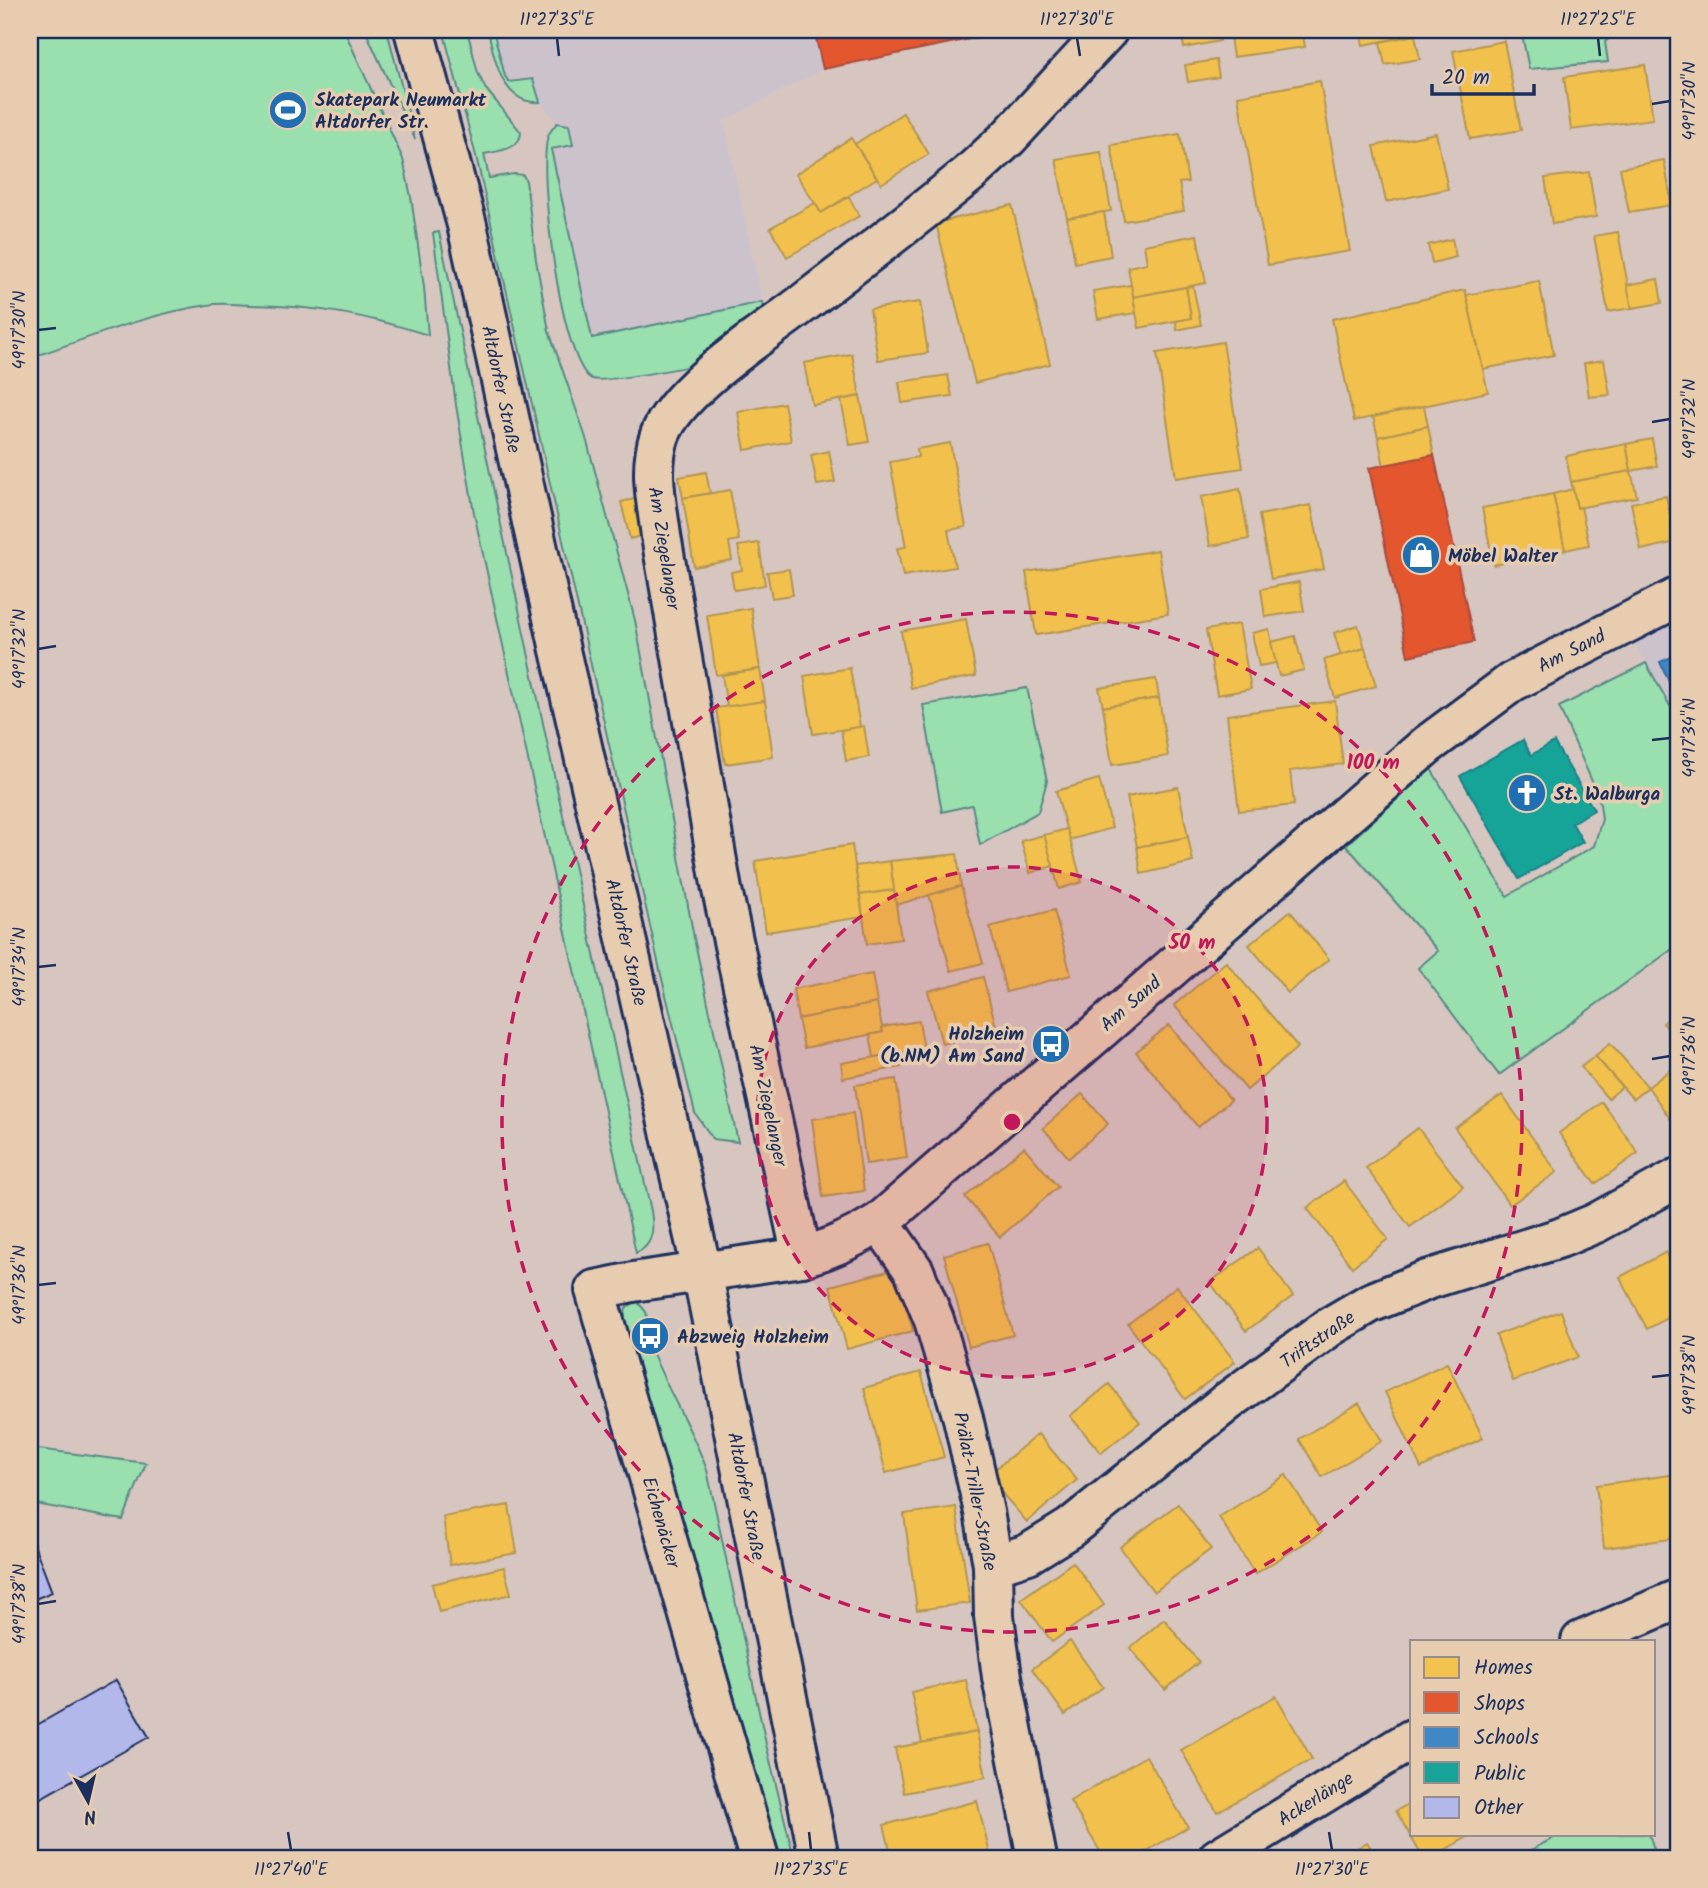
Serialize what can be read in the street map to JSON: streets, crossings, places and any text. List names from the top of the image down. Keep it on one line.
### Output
{"streets":{"street":["Altdorfer Straße","Am Ziegelanger","Am Sand","Triftstraße","Prälat-Triller-Straße","Eichenäcker","Ackerlänge"]},"crossings":[["Altdorfer Straße","Am Sand"],["Altdorfer Straße","Eichenäcker"],["Am Ziegelanger","Am Sand"],["Am Sand","Prälat-Triller-Straße"],["Am Sand","Eichenäcker"],["Triftstraße","Prälat-Triller-Straße"]],"places":{"sports":["Skatepark Neumarkt Altdorfer Str."],"shop":["Möbel Walter"],"church":["St. Walburga"],"bus stop":["Holzheim (b.NM) Am Sand","Abzweig Holzheim"]},"legend":["Homes","Shops","Schools","Public","Other"],"scale_bar":"20 m","north":"bottom","coordinates":["11°27'35\"E","11°27'30\"E","11°27'25\"E","49°17'30\"N","49°17'32\"N","49°17'34\"N","49°17'36\"N","49°17'38\"N","11°27'40\"E"],"rings":["100 m","50 m"]}
